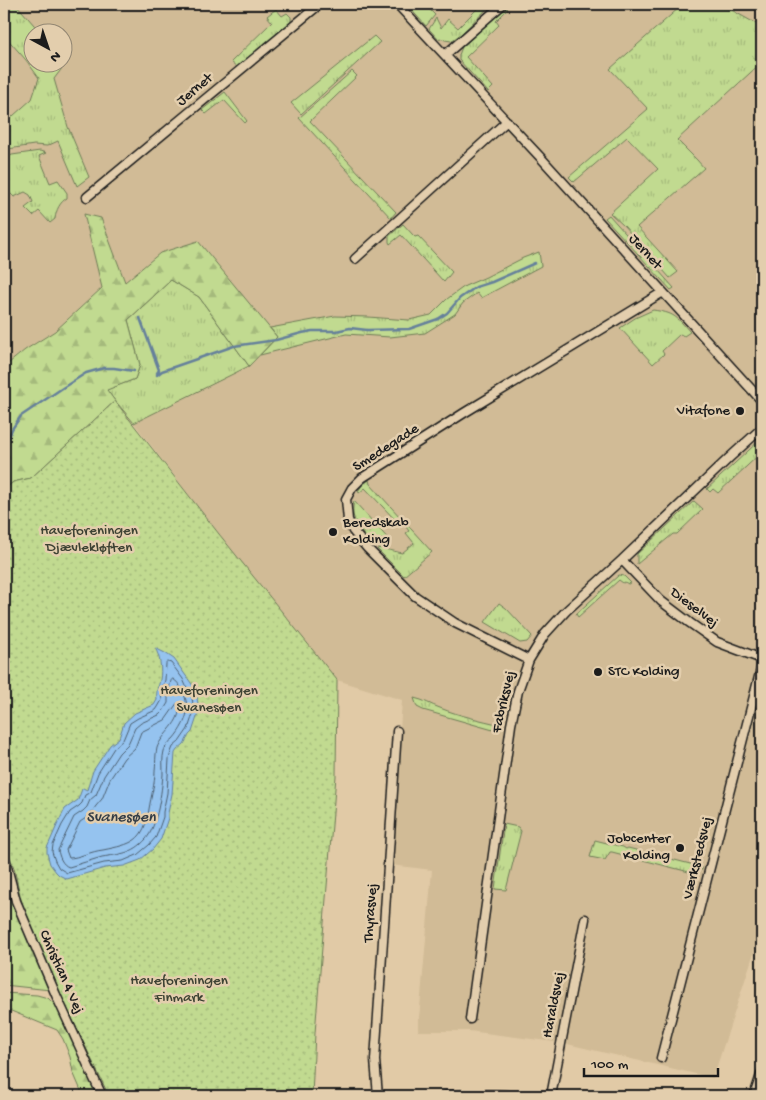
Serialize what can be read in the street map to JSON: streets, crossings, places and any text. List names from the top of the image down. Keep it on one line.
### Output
{"streets":{"street":["Jernet","Smedegade","Dieselvej","Fabriksvej","Værkstedsvej","Thyrasvej","Christian 4 Vej","Haraldsvej"]},"crossings":[["Jernet","Smedegade"],["Smedegade","Fabriksvej"],["Dieselvej","Fabriksvej"]],"water":["Svanesøen"],"parks":["Haveforeningen Djævlekløften","Haveforeningen Svanesøen","Haveforeningen Finmark"],"places":["Vitafone","Beredskab Kolding","STC Kolding","Jobcenter Kolding"],"scale_bar":"100 m","north":"bottom right"}
